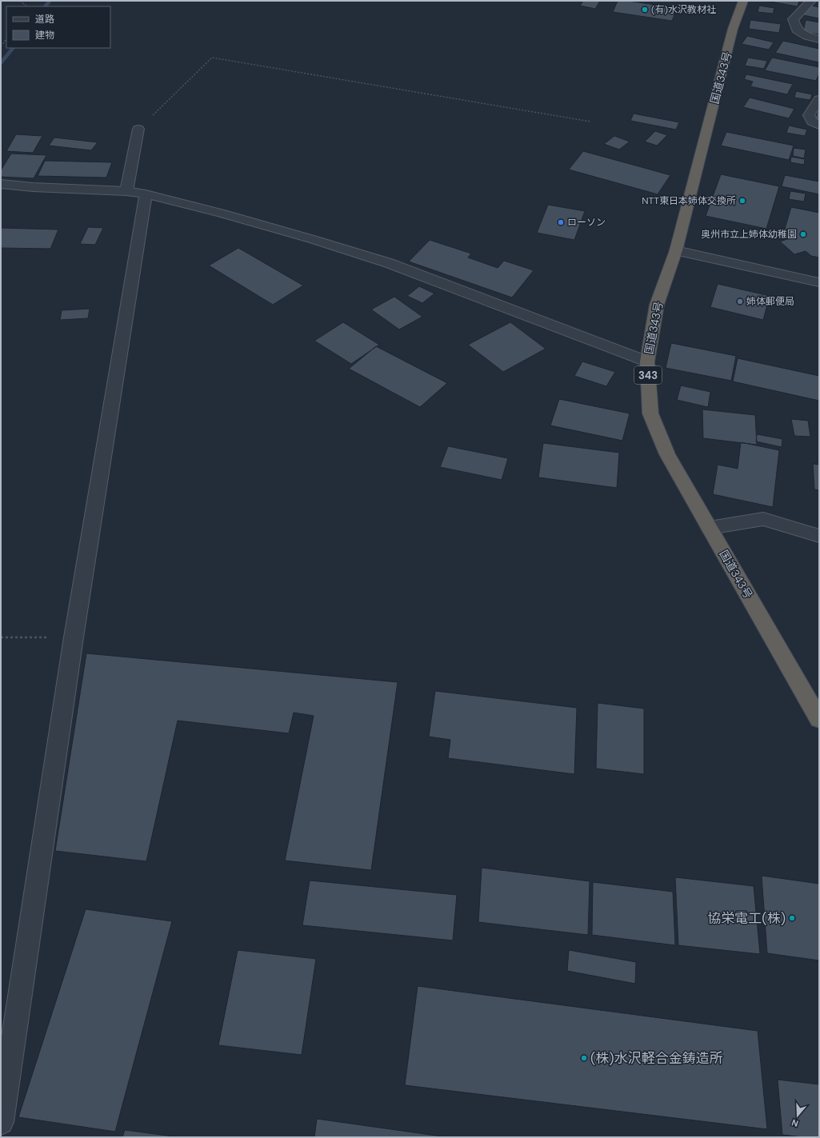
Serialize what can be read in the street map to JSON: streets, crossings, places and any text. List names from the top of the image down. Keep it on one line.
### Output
{"streets":{"highway":["国道343号","343"]},"places":["(有)水沢教材社","NTT東日本姉体交換所","ローソン","奥州市立上姉体幼稚園","姉体郵便局","協栄電工(株)","(株)水沢軽合金鋳造所"],"legend":["道路","建物"],"north":"bottom"}
